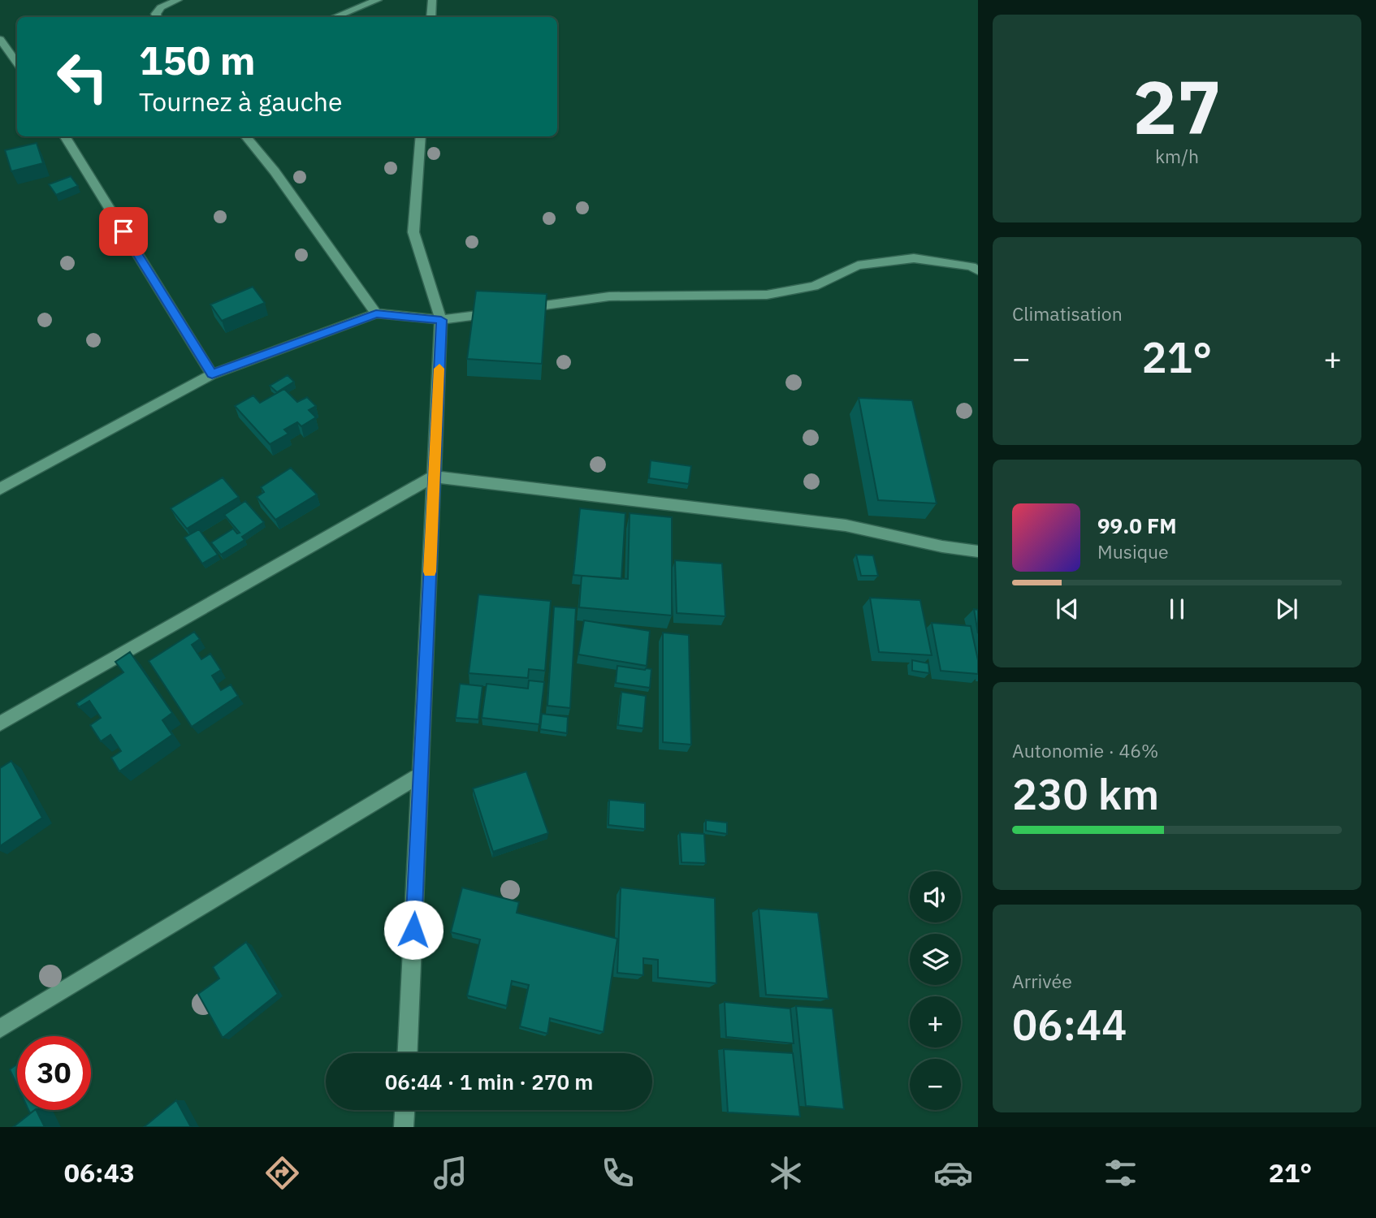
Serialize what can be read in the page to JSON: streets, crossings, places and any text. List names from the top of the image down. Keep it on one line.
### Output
{"page":{"tile":[["27","km/h"],"Climatisation",["Autonomie · 46%","230 km"],["Arrivée","06:44"]],"turn":["150 m","Tournez à gauche"],"heat":["−","21°","+"],"song":["99.0 FM","Musique"],"map_buttons":["+","−"],"limit":"30","trip":"06:44 · 1 min · 270 m","tabs":["06:43","21°"]}}
